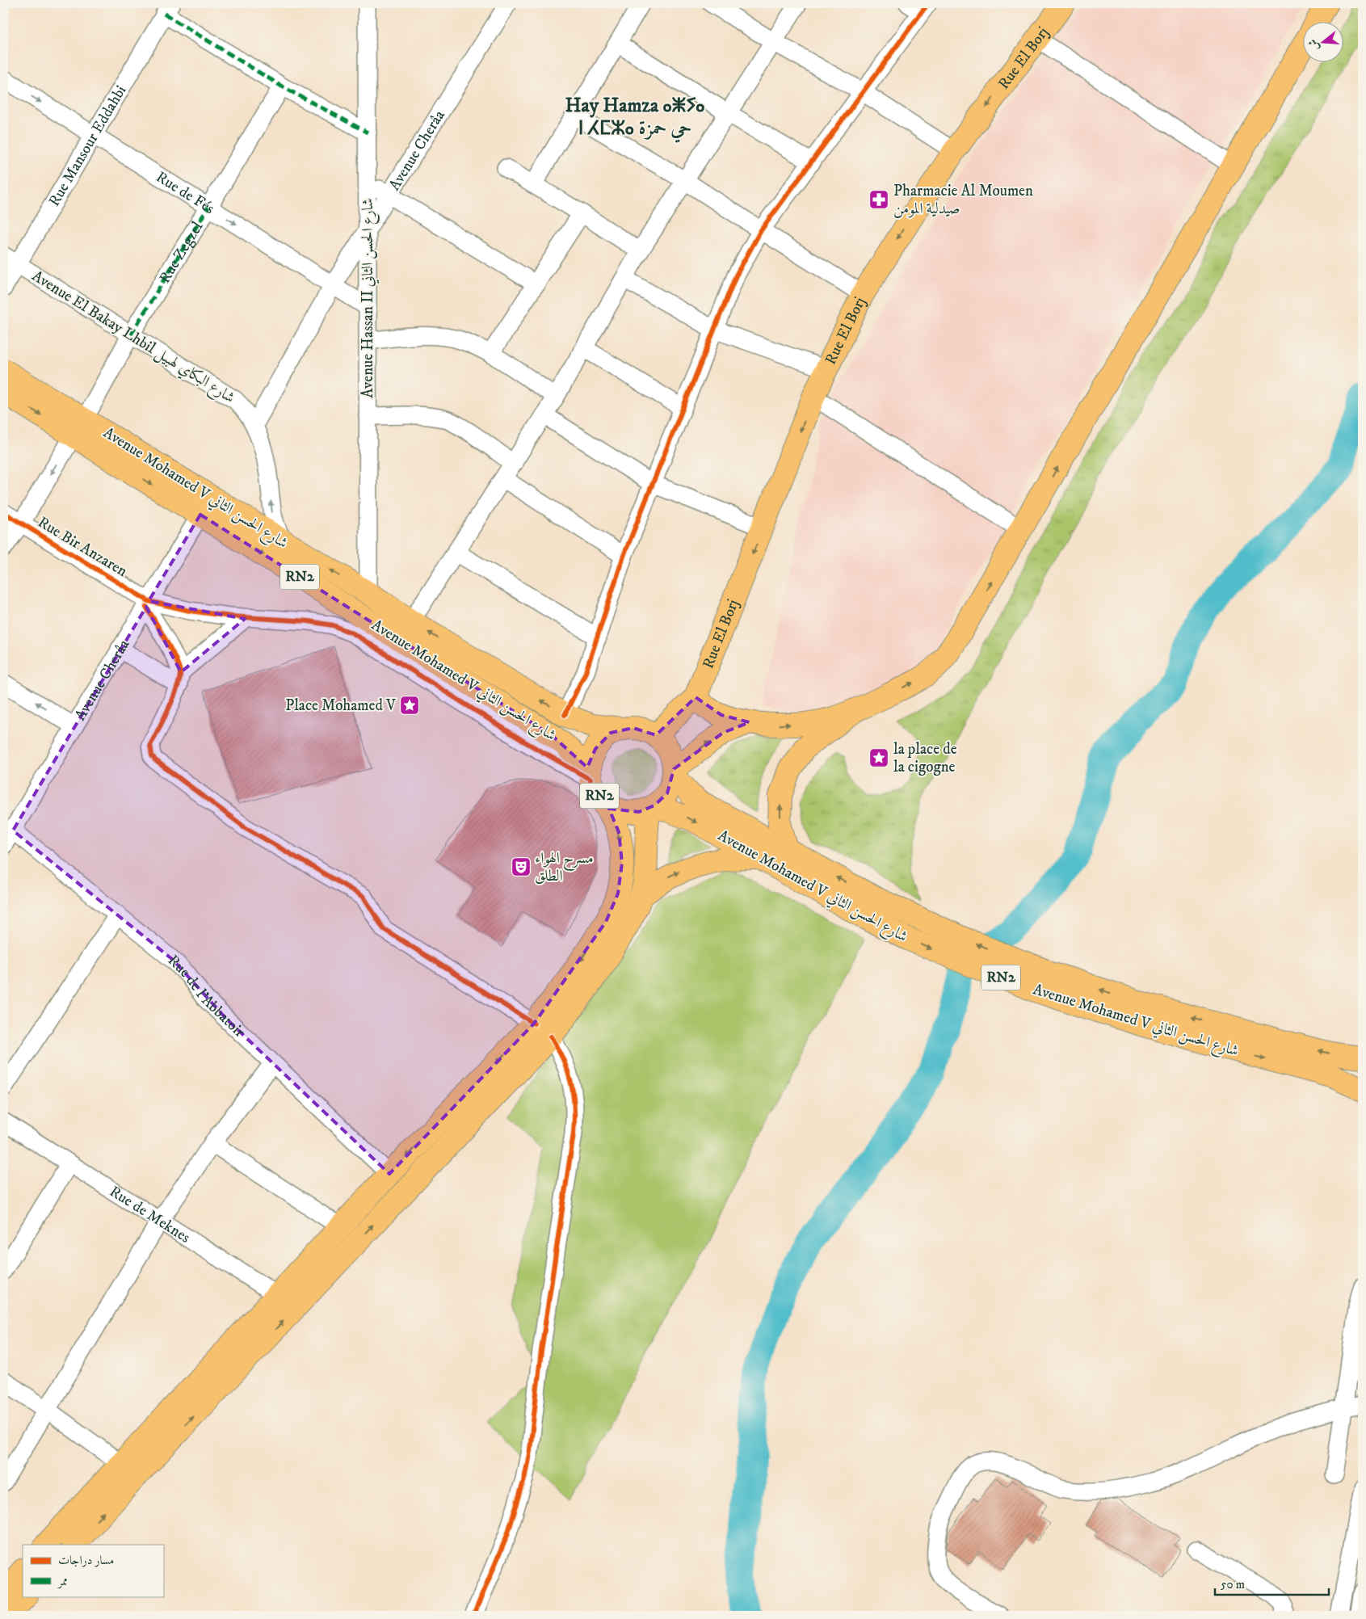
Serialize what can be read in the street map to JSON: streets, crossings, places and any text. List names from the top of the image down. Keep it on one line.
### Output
{"streets":{"main road":["Rue El Borj","Avenue Mohamed V شارع الحسن الثاني","RN2"],"street":["Rue Mansour Eddahbi","Avenue Cherâa","Rue de Fés","Rue Zegzel","Avenue Hassan II شارع الحسن الثاني","Avenue El Bakay Lhbil شارع البكاي لهبيل","Rue Bir Anzaren","Rue de l'Abbatoir","Rue de Meknes"]},"crossings":[["Rue Mansour Eddahbi","Rue de Fés"],["Rue Mansour Eddahbi","Avenue El Bakay Lhbil شارع البكاي لهبيل"],["Avenue Cherâa","Rue de Fés"],["Avenue Cherâa","Avenue Hassan II شارع الحسن الثاني"],["Avenue Cherâa","Avenue El Bakay Lhbil شارع البكاي لهبيل"],["Avenue Cherâa","Avenue Mohamed V شارع الحسن الثاني"],["Avenue Cherâa","Rue Bir Anzaren"],["Avenue Cherâa","Rue de l'Abbatoir"],["Rue de Fés","Rue Zegzel"],["Rue de Fés","Avenue Hassan II شارع الحسن الثاني"],["Rue Zegzel","Avenue El Bakay Lhbil شارع البكاي لهبيل"],["Rue Zegzel","Avenue Mohamed V شارع الحسن الثاني"],["Rue Zegzel","Rue Bir Anzaren"],["Avenue Hassan II شارع الحسن الثاني","Avenue Mohamed V شارع الحسن الثاني"],["Avenue El Bakay Lhbil شارع البكاي لهبيل","Avenue Mohamed V شارع الحسن الثاني"],["Avenue Mohamed V شارع الحسن الثاني","RN2"]],"one_way":["Rue El Borj"],"districts":["Hay Hamza ⴰⵥⵢⴰ ⵏ ⵃⵎⵣⴰ حي حمزة"],"places":{"pharmacy":["Pharmacie Al Moumen صيدلية المومن"],"place":["Place Mohamed V","la place de la cigogne"],"theatre":["مسرح الهواء الطلق"]},"legend":["مسار دراجات","ممر"],"scale_bar":"50 m","north":"left"}
